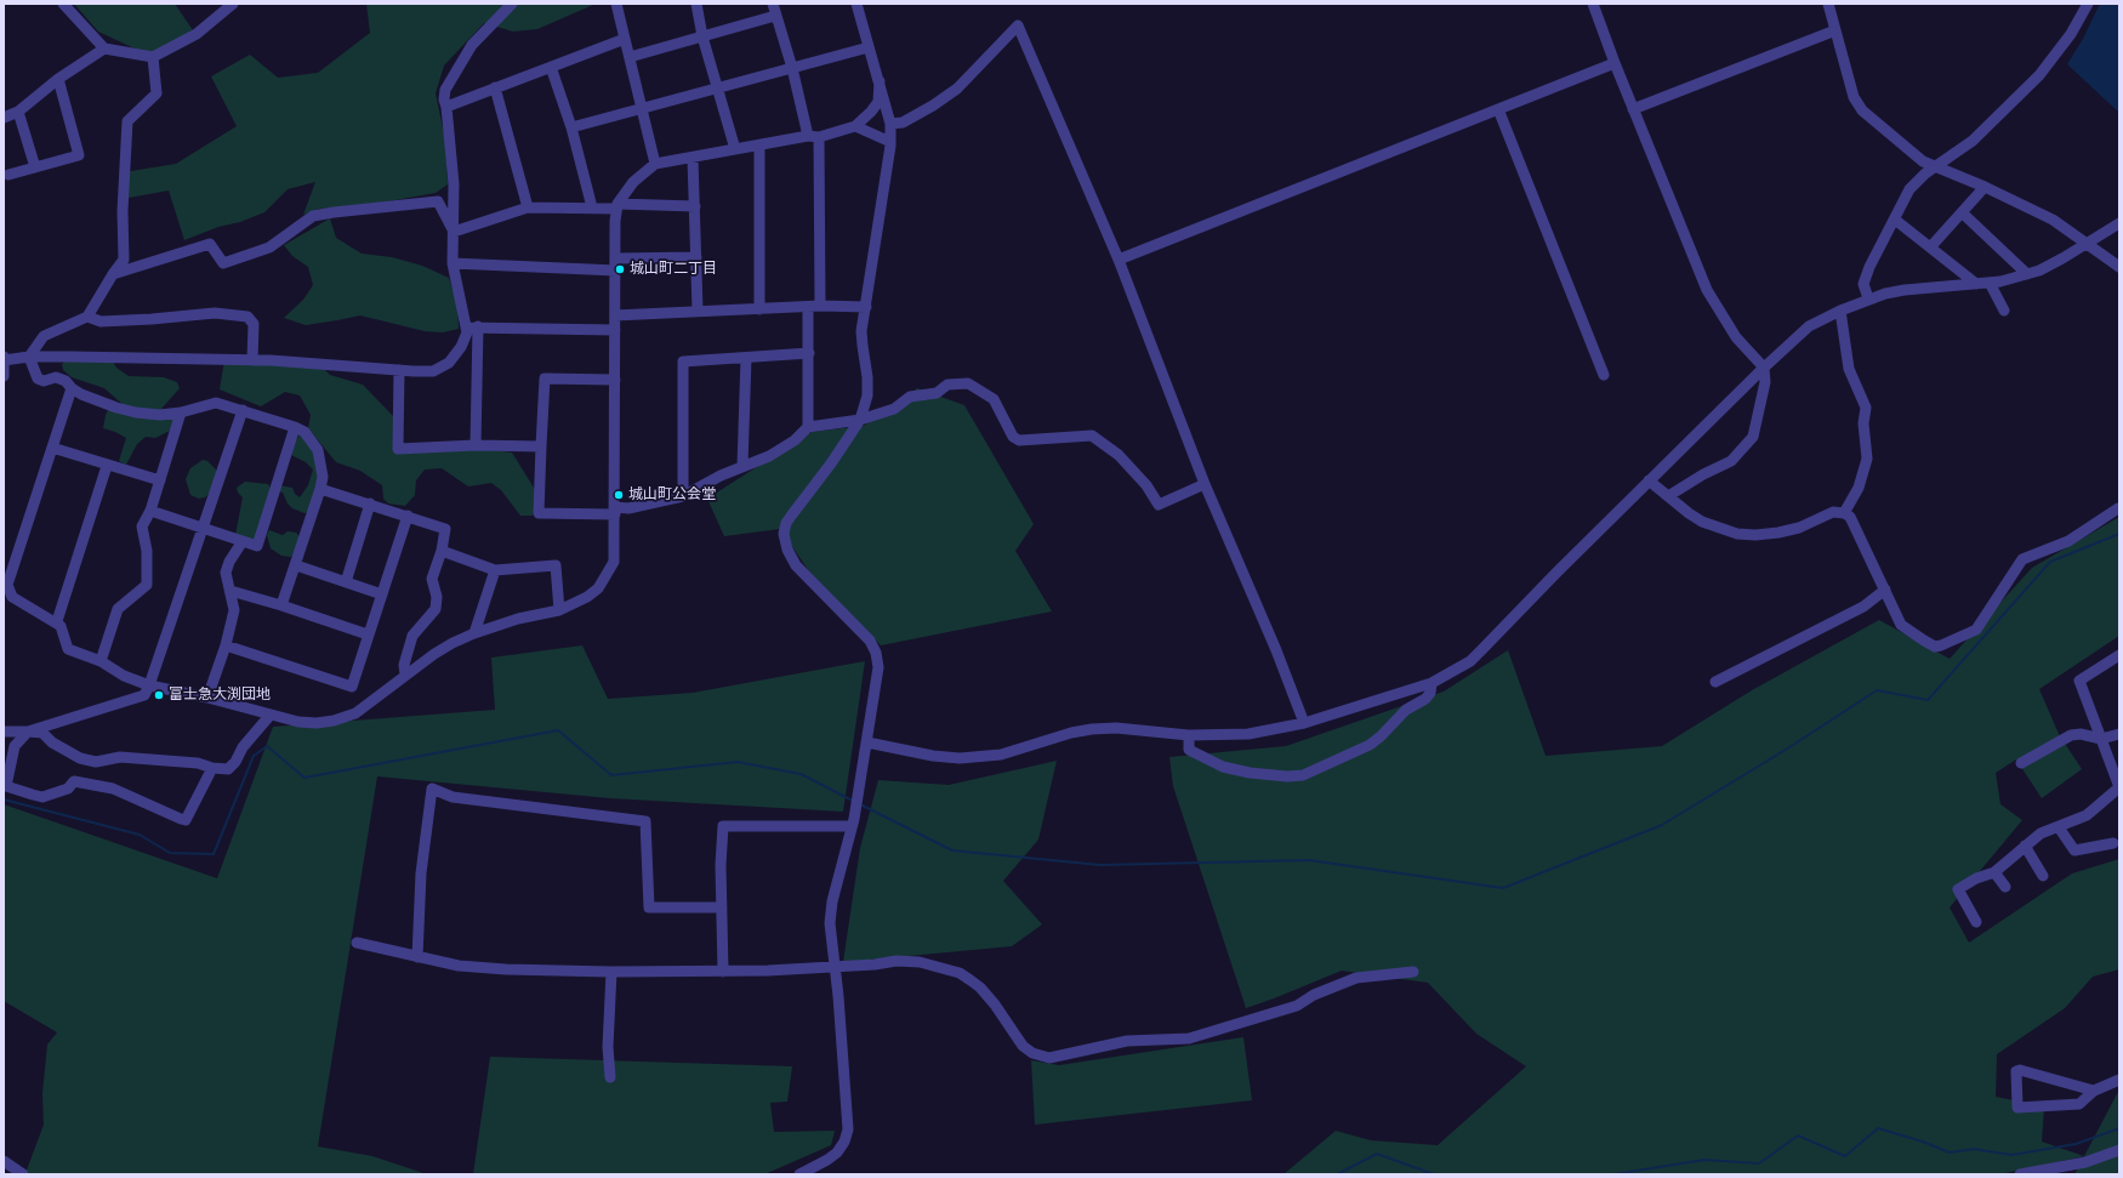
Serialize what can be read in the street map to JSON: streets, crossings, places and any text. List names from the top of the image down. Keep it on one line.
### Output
{"places":["城山町二丁目","城山町公会堂","富士急大渕団地"]}
